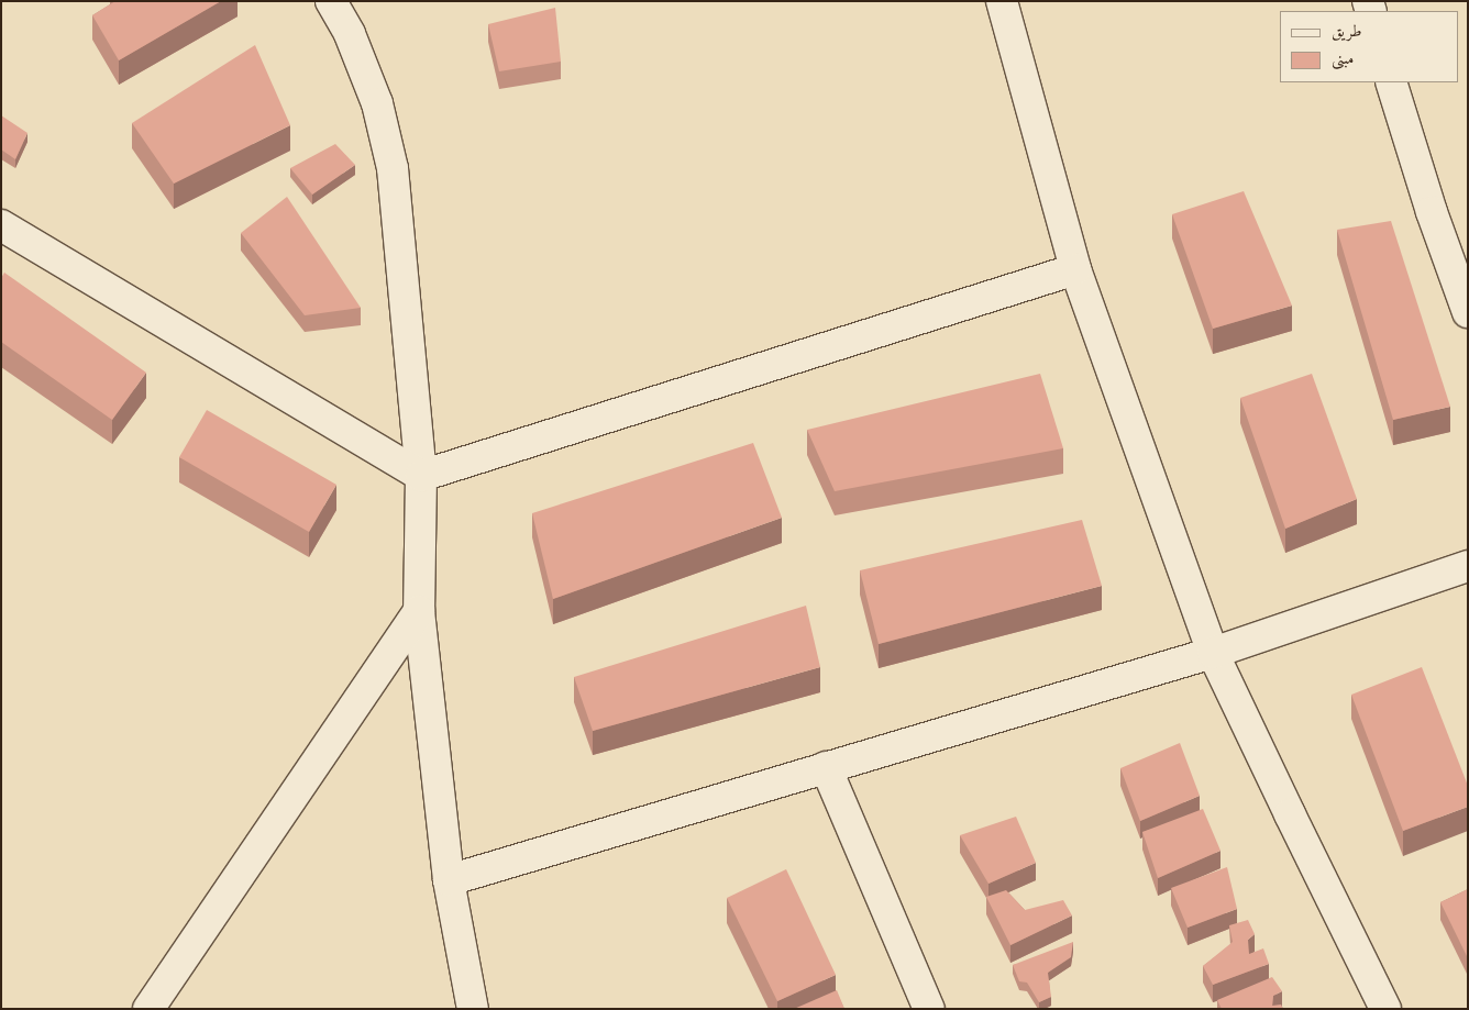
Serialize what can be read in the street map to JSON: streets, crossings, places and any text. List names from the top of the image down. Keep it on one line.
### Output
{"legend":["طريق","مبنى"]}
